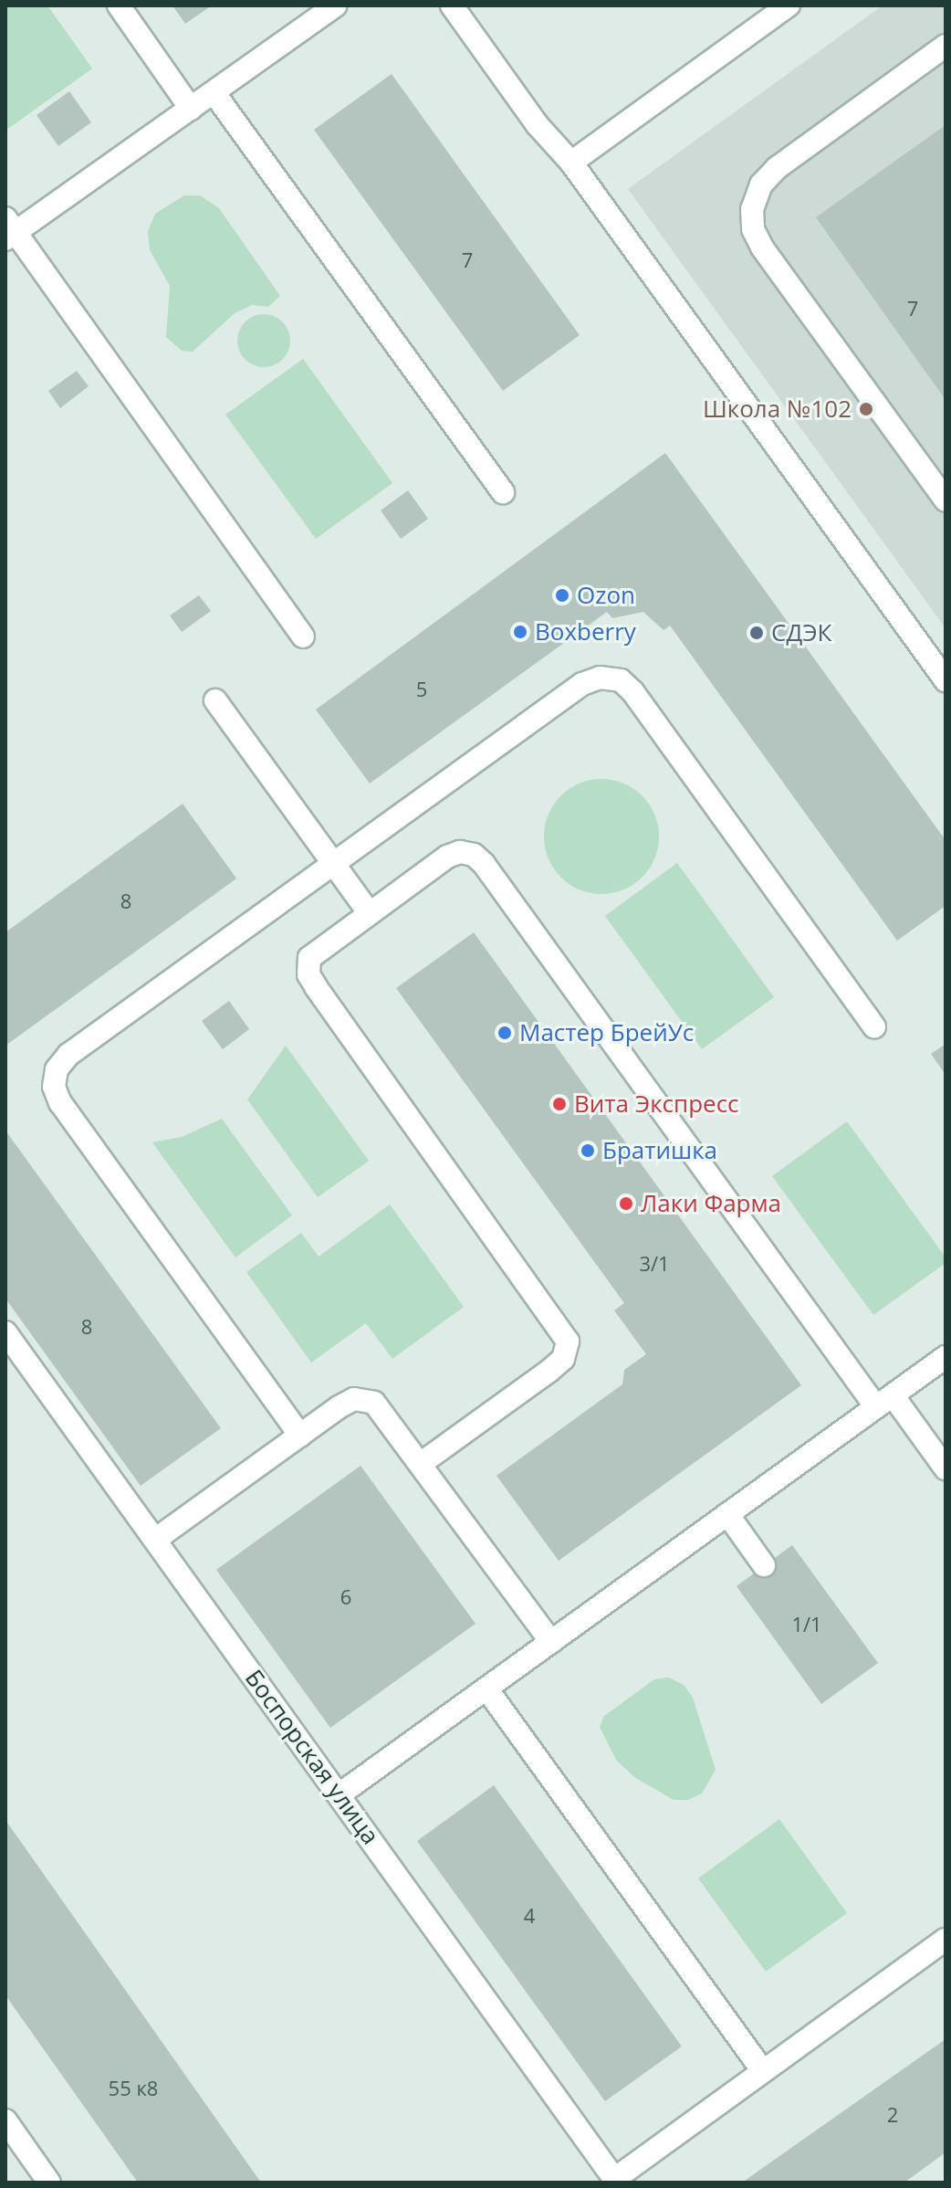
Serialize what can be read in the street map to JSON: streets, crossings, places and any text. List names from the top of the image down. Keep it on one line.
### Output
{"streets":{"street":["Боспорская улица"]},"places":["Школа №102","Ozon","Boxberry","СДЭК","Мастер БрейУc","Вита Экспресс","Братишка","Лаки Фарма"],"house_numbers":["7","7","5","8","3/1","8","6","1/1","4","55 к8","2"]}
